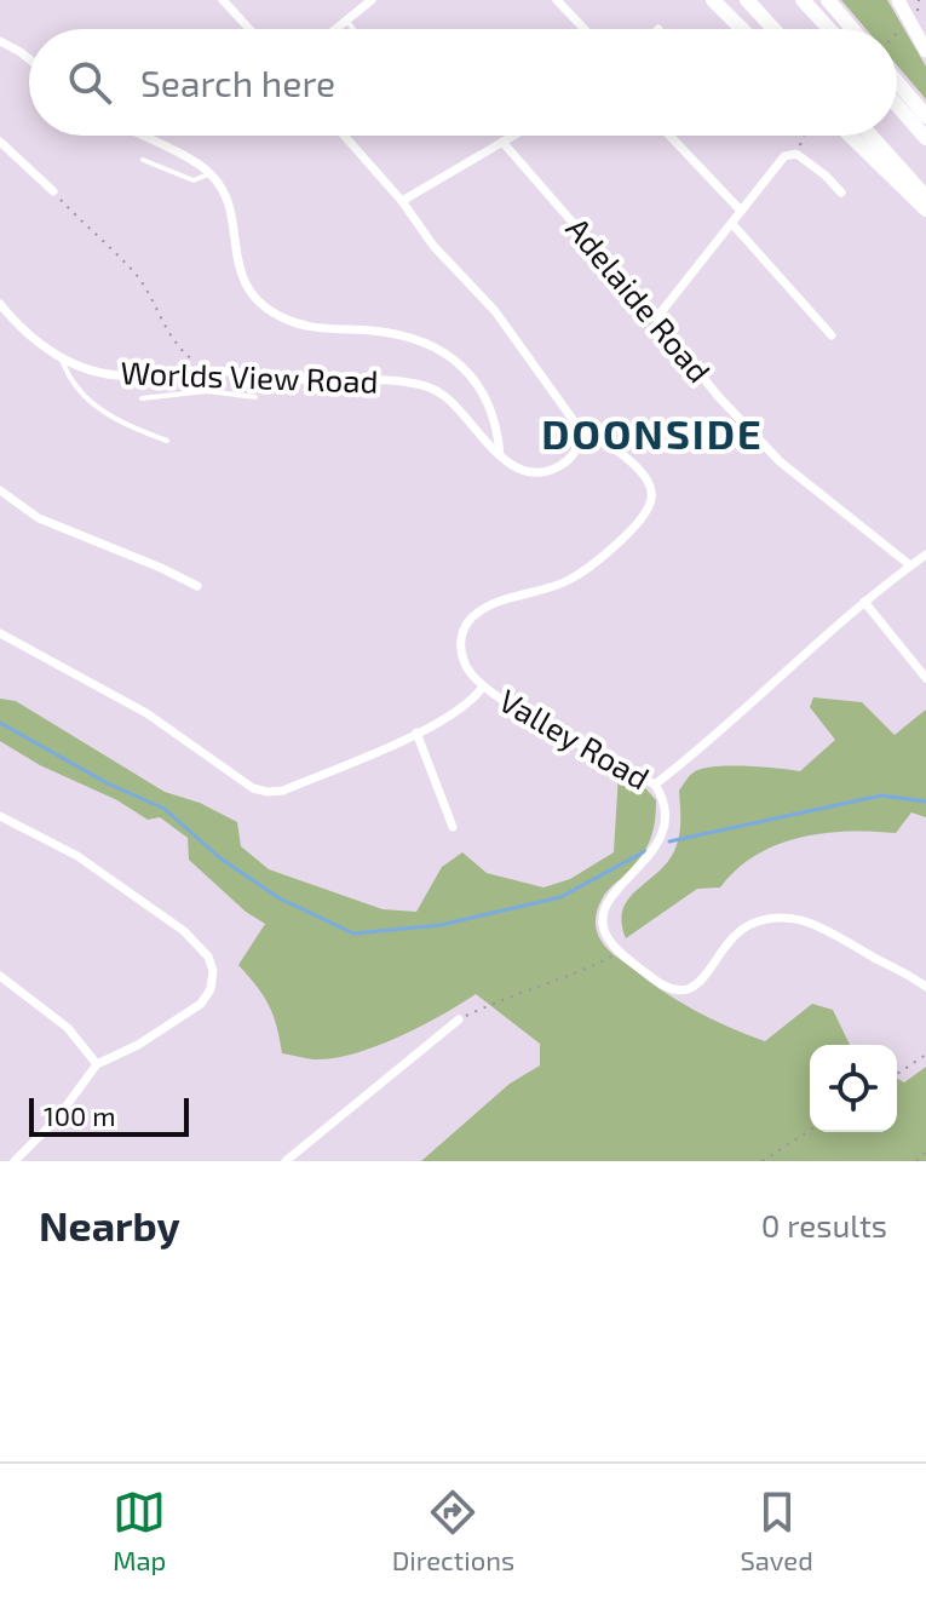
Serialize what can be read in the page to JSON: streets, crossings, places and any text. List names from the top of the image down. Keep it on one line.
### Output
{"streets":{"street":["Adelaide Road","Worlds View Road","Valley Road"]},"crossings":[["Worlds View Road","Valley Road"]],"districts":["DOONSIDE"],"scale_bar":"100 m","page":{"search":"Search here","scale":"100 m","heading":["Nearby","0 results"],"nav":["Map","Directions","Saved"]}}
